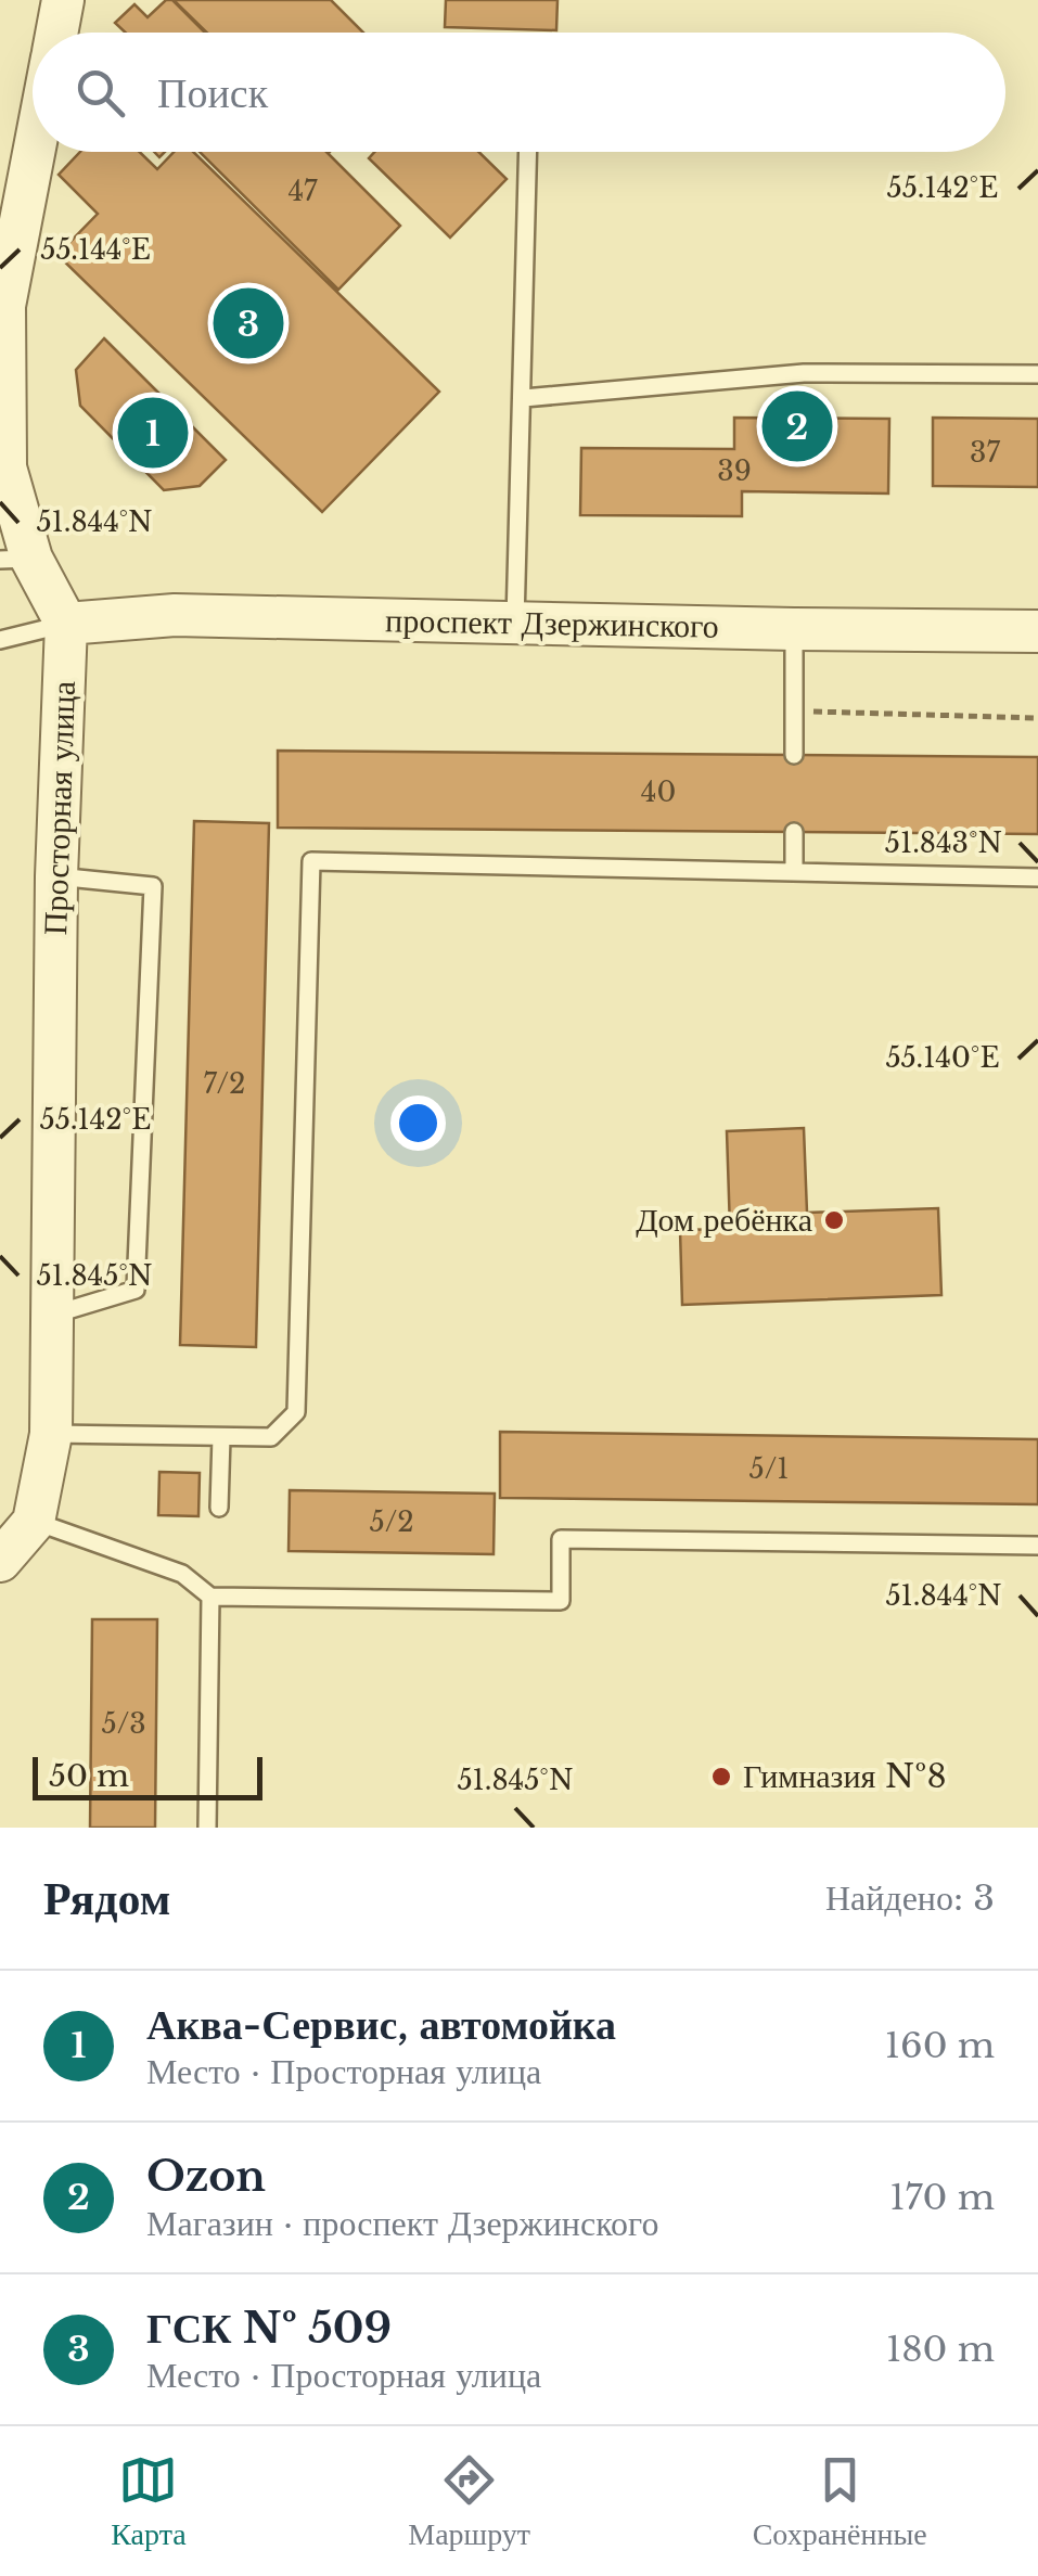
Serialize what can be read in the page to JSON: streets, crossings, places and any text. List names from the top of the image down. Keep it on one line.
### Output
{"streets":{"street":["проспект Дзержинского","Просторная улица"]},"crossings":[["проспект Дзержинского","Просторная улица"]],"places":["Дом ребёнка","Гимназия №8"],"house_numbers":["47","37","39","40","7/2","5/1","5/2","5/3"],"scale_bar":"50 m","page":{"search":"Поиск","pins":["3","2","1"],"scale":"50 m","heading":["Рядом","Найдено: 3"],"list":[{"mark":"1","name":"Аква-Сервис, автомойка","note":"Место · Просторная улица","value":"160 m"},{"mark":"2","name":"Ozon","note":"Магазин · проспект Дзержинского","value":"170 m"},{"mark":"3","name":"ГСК № 509","note":"Место · Просторная улица","value":"180 m"}],"nav":["Карта","Маршрут","Сохранённые"]},"coordinates":["55.142°E","55.144°E","51.844°N","51.843°N","55.140°E","51.845°N"]}
